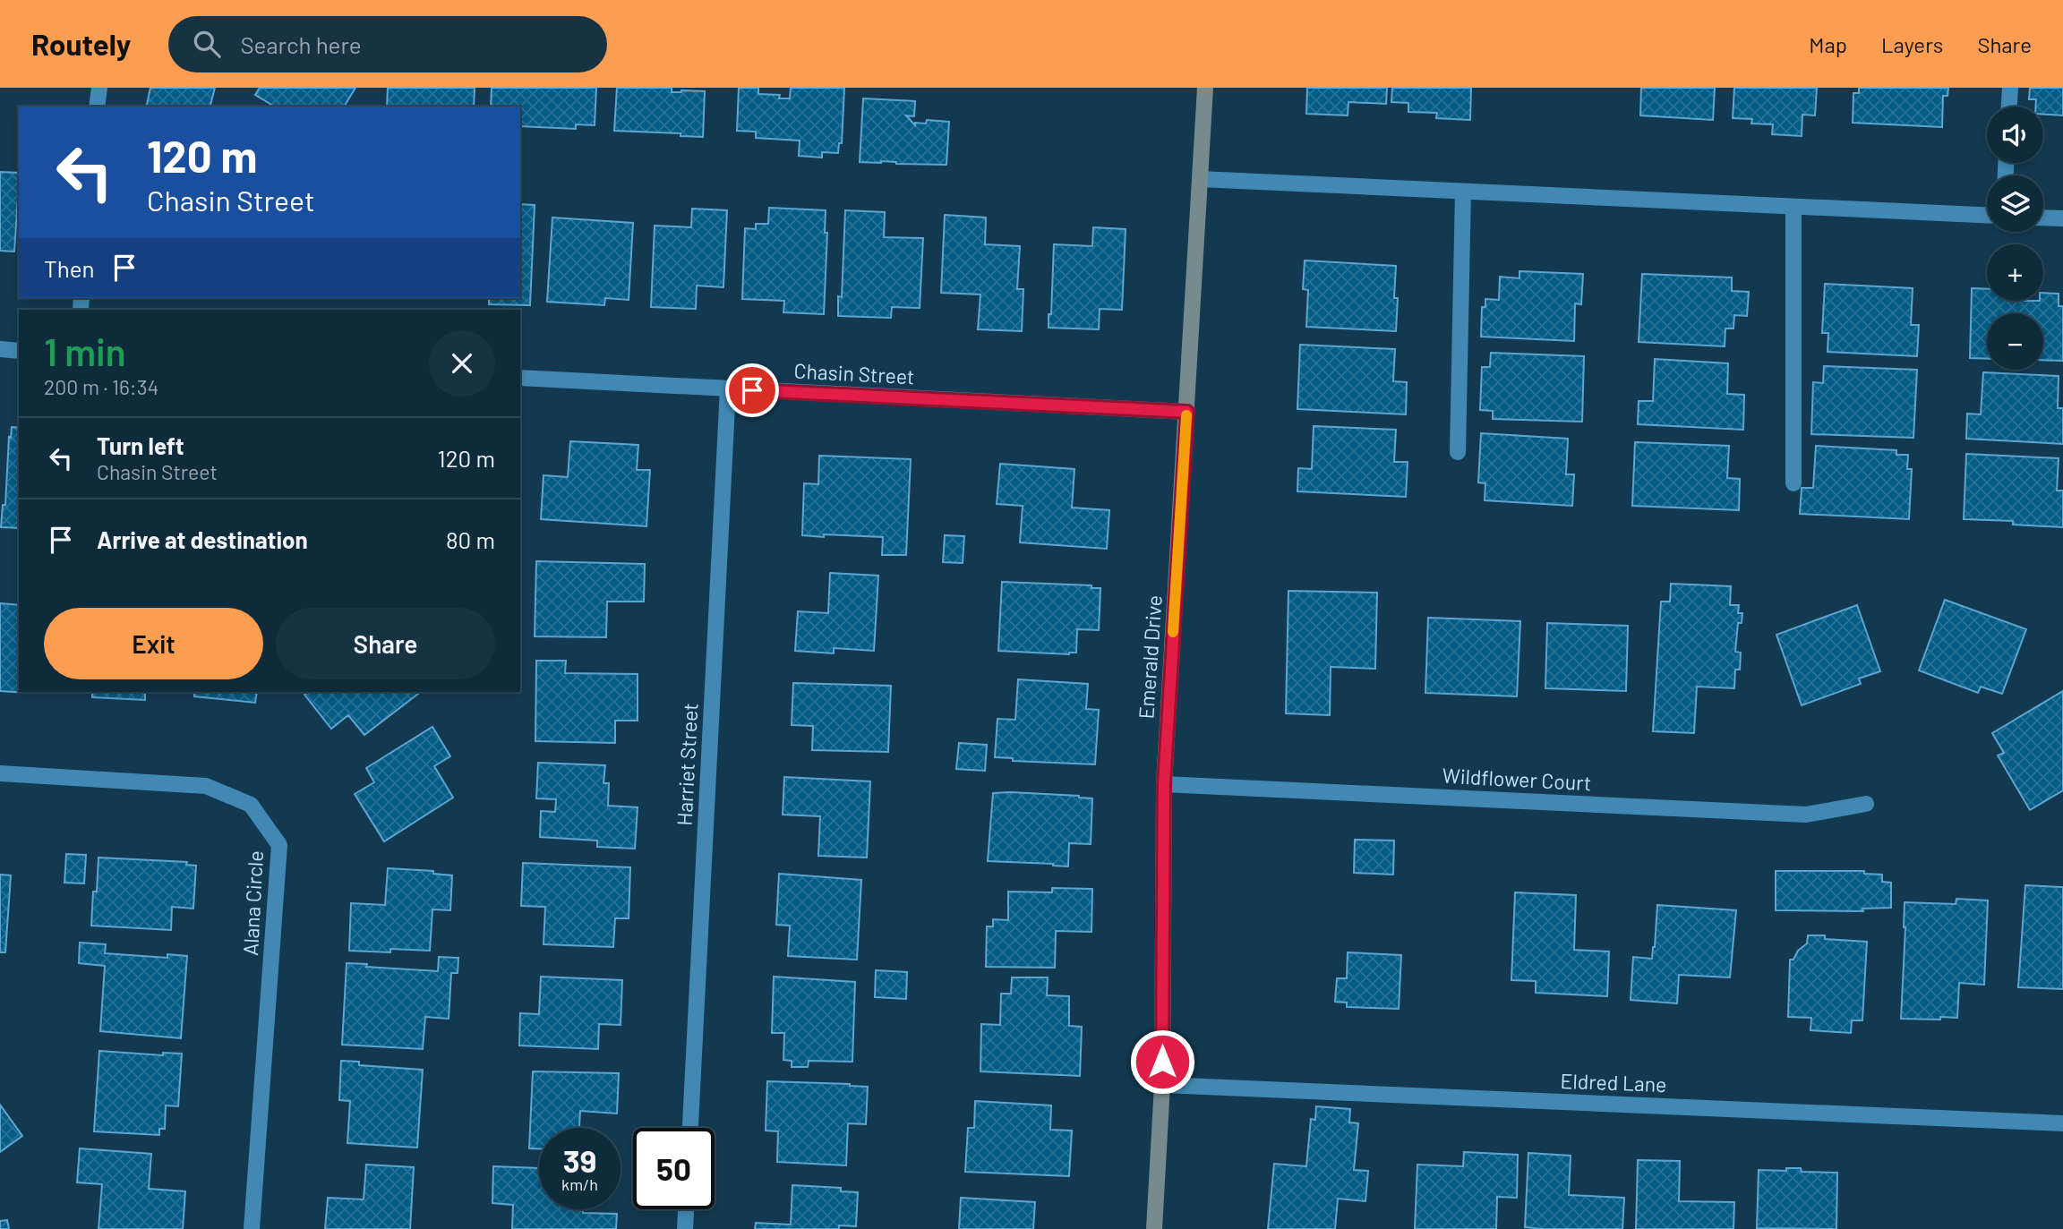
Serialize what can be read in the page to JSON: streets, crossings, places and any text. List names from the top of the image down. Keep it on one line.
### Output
{"streets":{"main road":["Emerald Drive"],"street":["Chasin Street","Harriet Street","Wildflower Court","Alana Circle","Eldred Lane"]},"crossings":[["Chasin Street","Emerald Drive"],["Chasin Street","Harriet Street"],["Emerald Drive","Wildflower Court"],["Emerald Drive","Eldred Lane"]],"page":{"header":"Routely","search":"Search here","nav":["Map","Layers","Share"],"map_buttons":["+","−"],"turn":["120 m","Chasin Street"],"then":"Then","heading":["1 min","200 m · 16:34"],"list":[{"name":"Turn left","note":"Chasin Street","value":"120 m"},{"name":"Arrive at destination","value":"80 m"}],"buttons":["Exit","Share"],"speed":"39 km/h","limit":"50"}}
